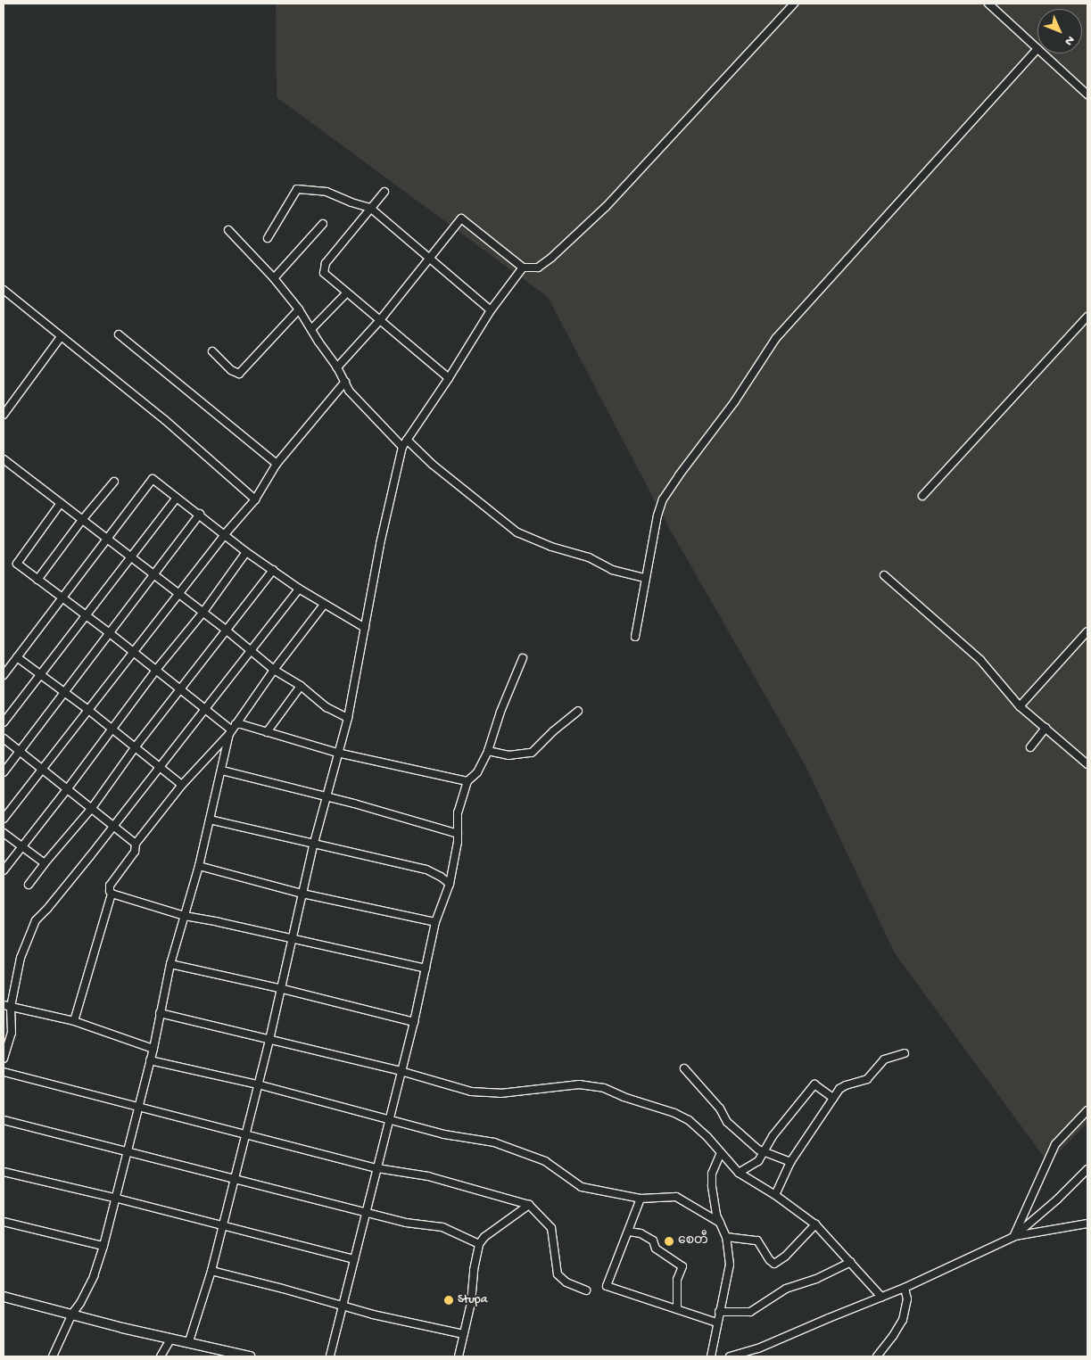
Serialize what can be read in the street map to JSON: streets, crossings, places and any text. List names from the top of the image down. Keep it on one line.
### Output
{"places":["စေတီ","Stupa"],"north":"bottom right"}
